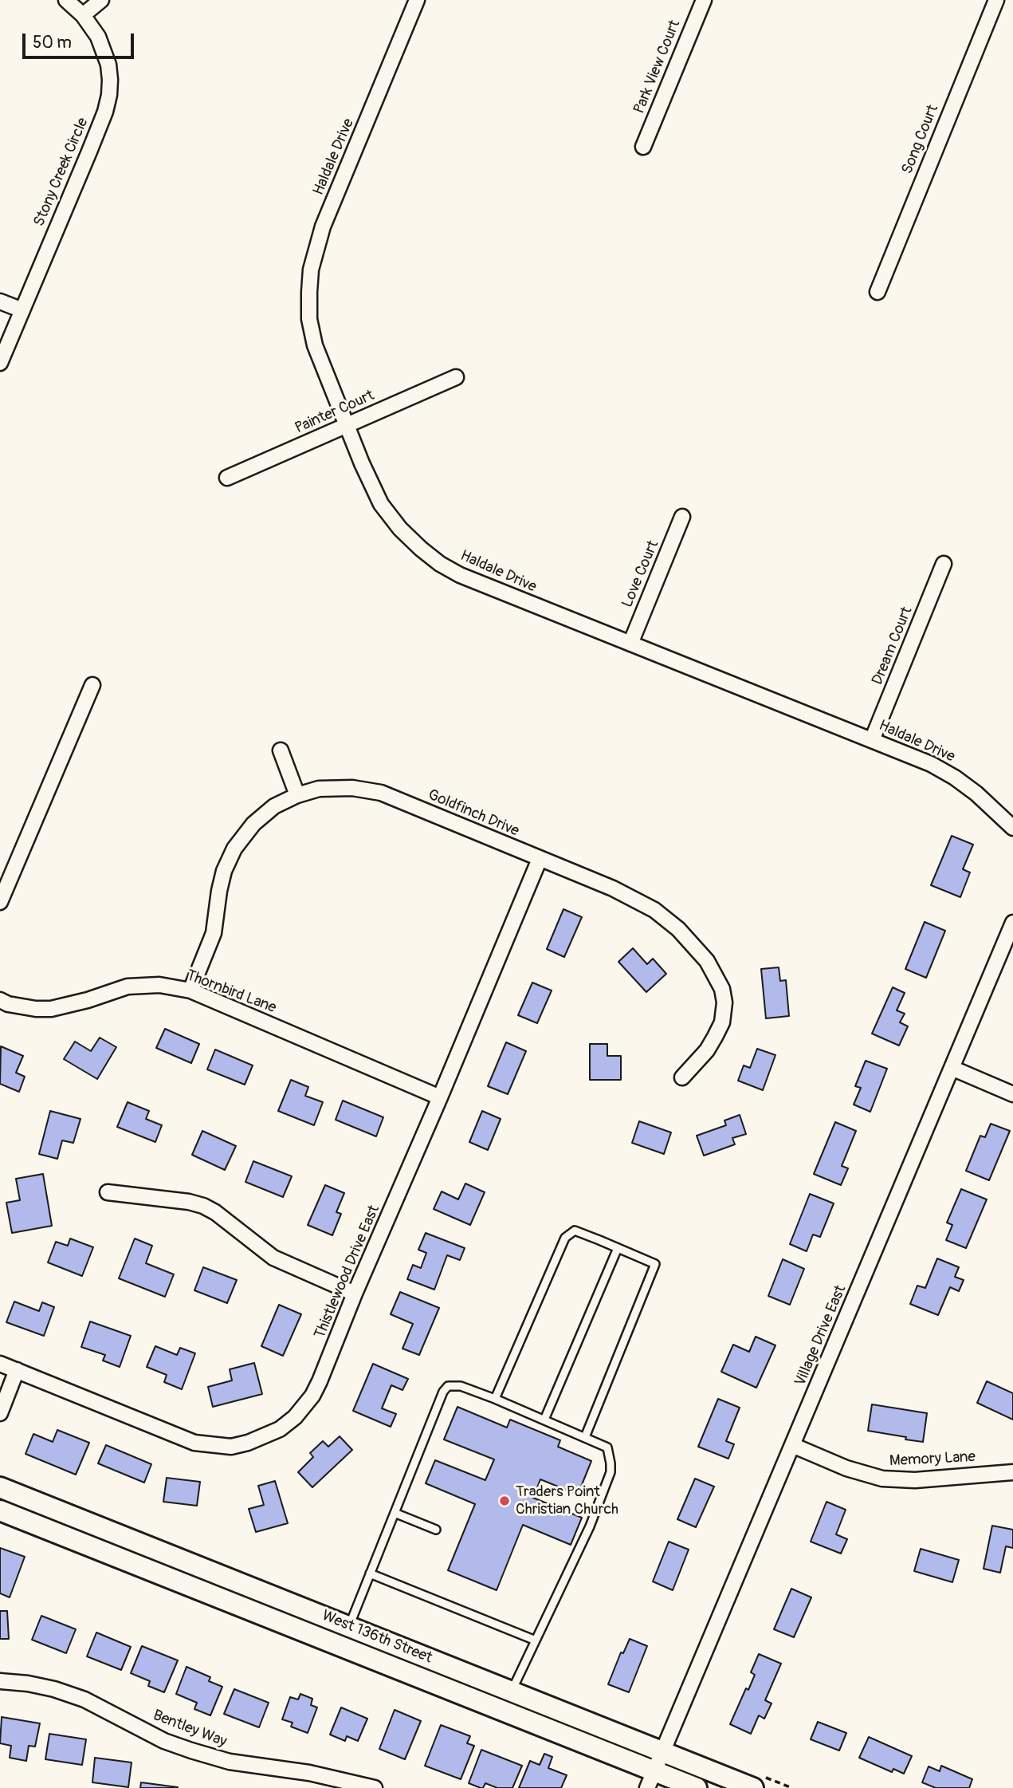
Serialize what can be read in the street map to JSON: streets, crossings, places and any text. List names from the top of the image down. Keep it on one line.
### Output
{"streets":{"street":["Park View Court","Song Court","Haldale Drive","Stony Creek Circle","Painter Court","Love Court","Dream Court","Goldfinch Drive","Thornbird Lane","Thistlewood Drive East","Village Drive East","Memory Lane","West 136th Street","Bentley Way"]},"crossings":[["Haldale Drive","Painter Court"],["Haldale Drive","Love Court"],["Haldale Drive","Dream Court"],["Goldfinch Drive","Thornbird Lane"],["Goldfinch Drive","Thistlewood Drive East"],["Thornbird Lane","Thistlewood Drive East"],["Village Drive East","Memory Lane"],["Village Drive East","West 136th Street"]],"places":["Traders Point Christian Church"],"scale_bar":"50 m"}
